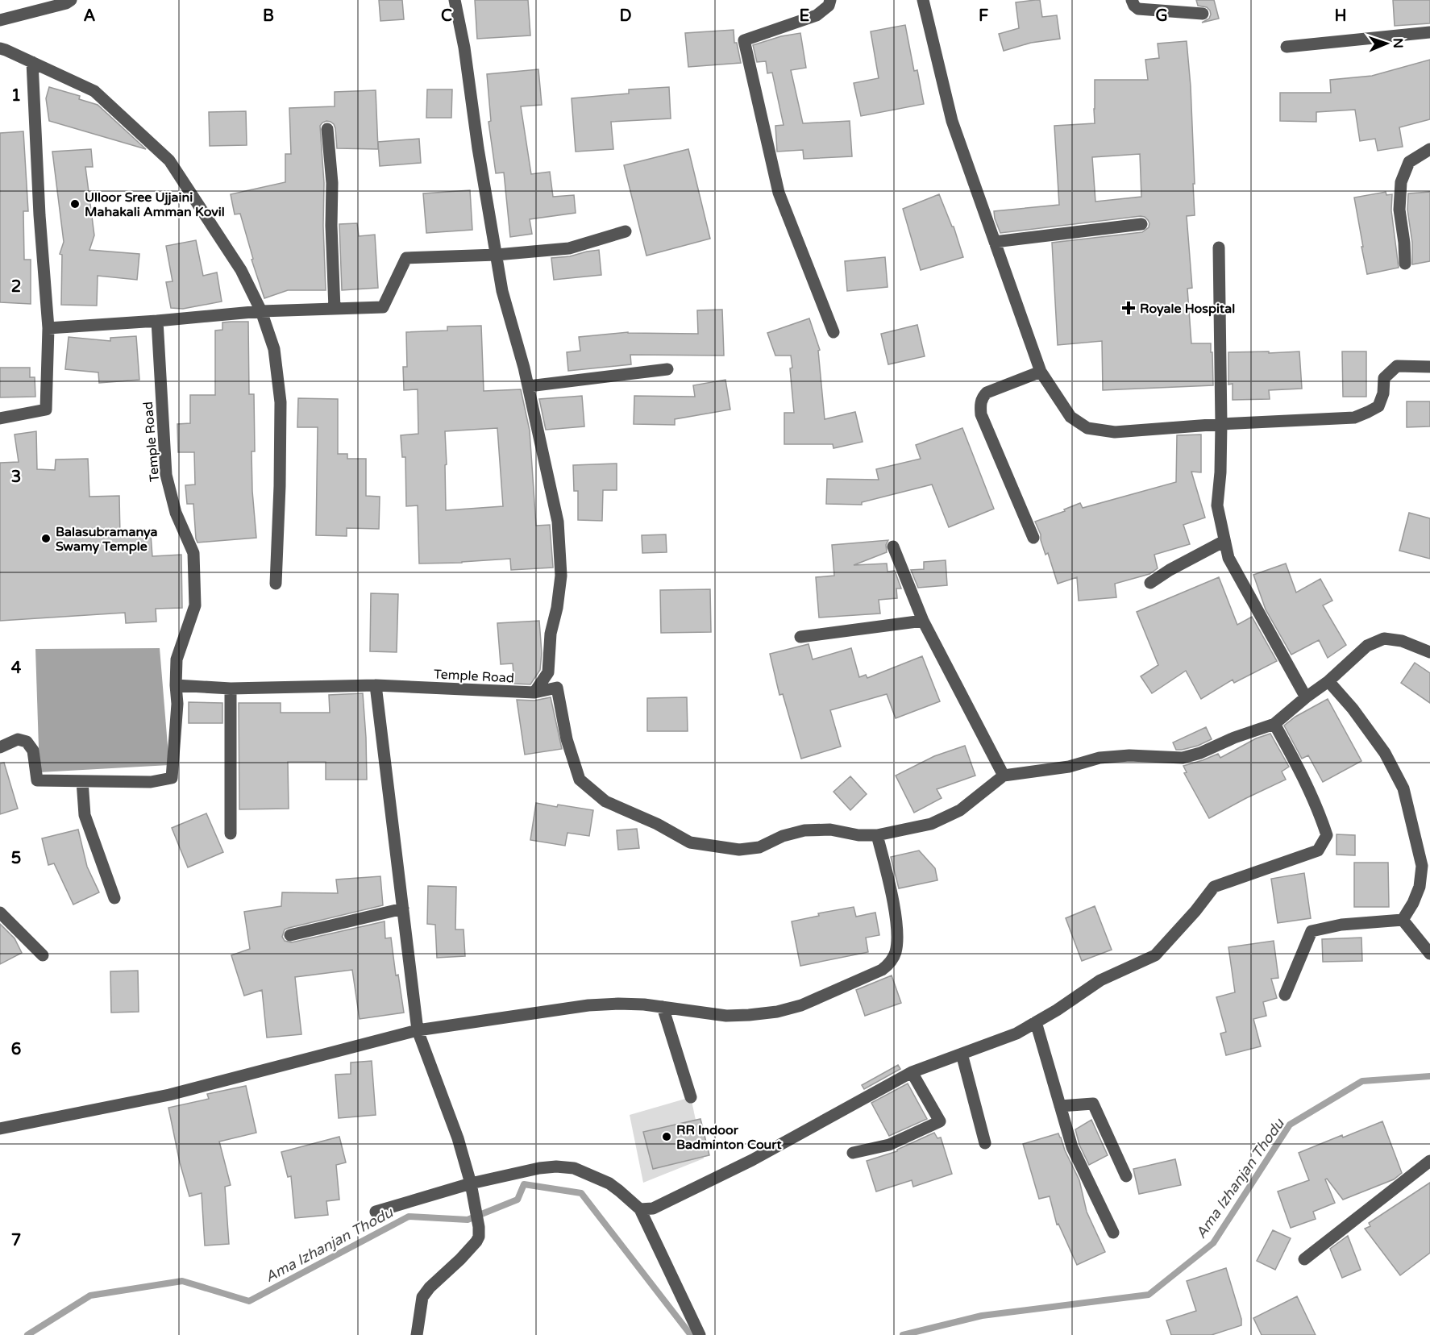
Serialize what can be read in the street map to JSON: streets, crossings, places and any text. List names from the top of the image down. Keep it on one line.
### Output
{"streets":{"street":["Temple Road"]},"water":["Ama Izhanjan Thodu"],"places":{"other":["Ulloor Sree Ujjaini Mahakali Amman Kovil","Balasubramanya Swamy Temple","RR Indoor Badminton Court"],"health":["Royale Hospital"]},"north":"right","grid":{"columns":["A","B","C","D","E","F","G","H"],"rows":["1","2","3","4","5","6","7"]}}
